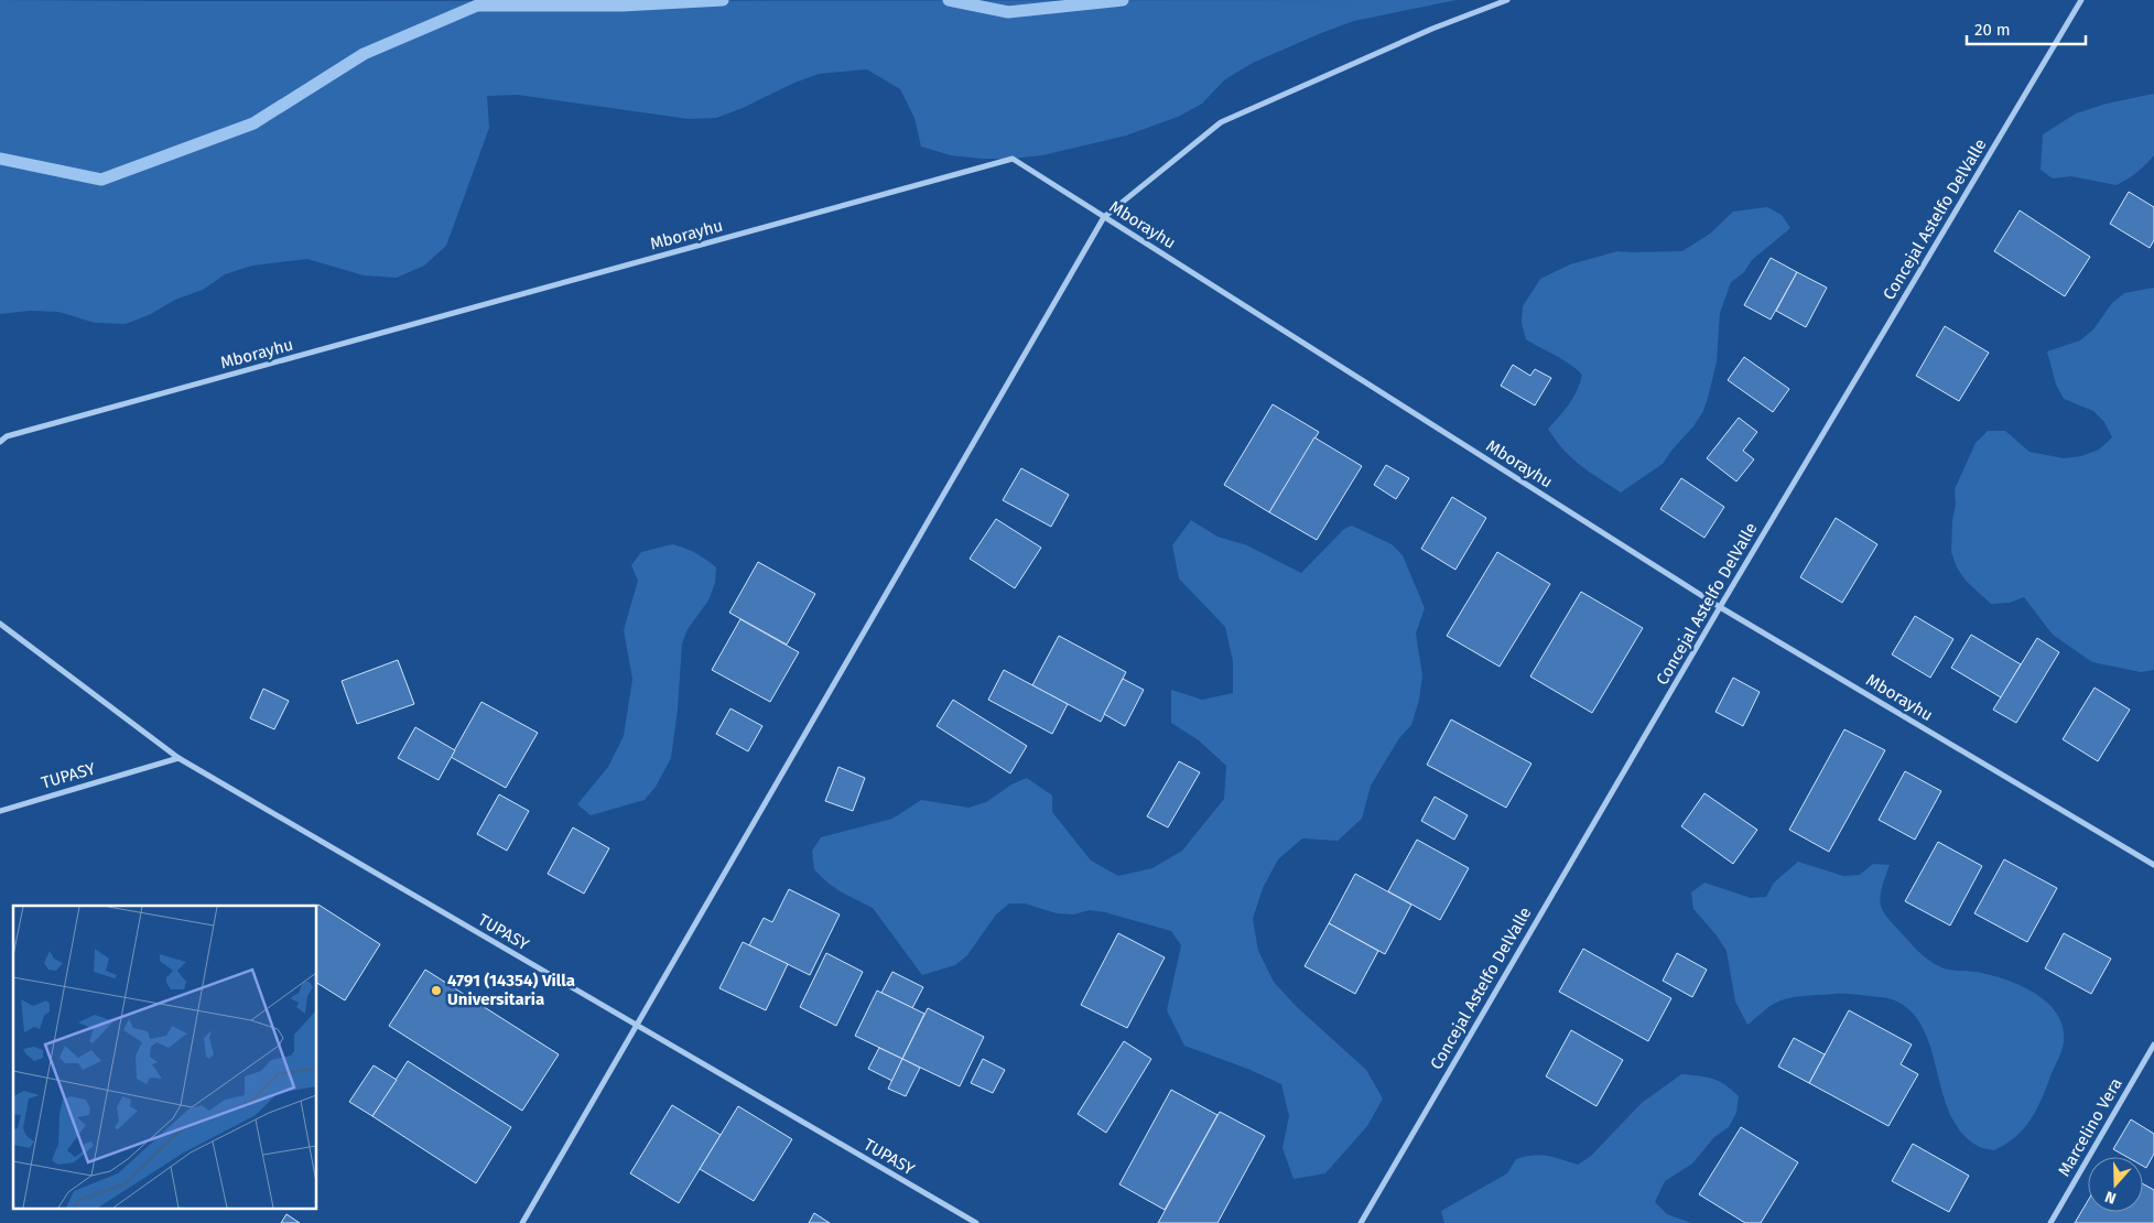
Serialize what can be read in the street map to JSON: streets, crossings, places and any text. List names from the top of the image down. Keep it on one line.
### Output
{"streets":{"street":["Concejal Astelfo DelValle","Mborayhu","TUPASY","Marcelino Vera"]},"crossings":[["Concejal Astelfo DelValle","Mborayhu"]],"places":["4791 (14354) Villa Universitaria"],"scale_bar":"20 m","north":"bottom"}
